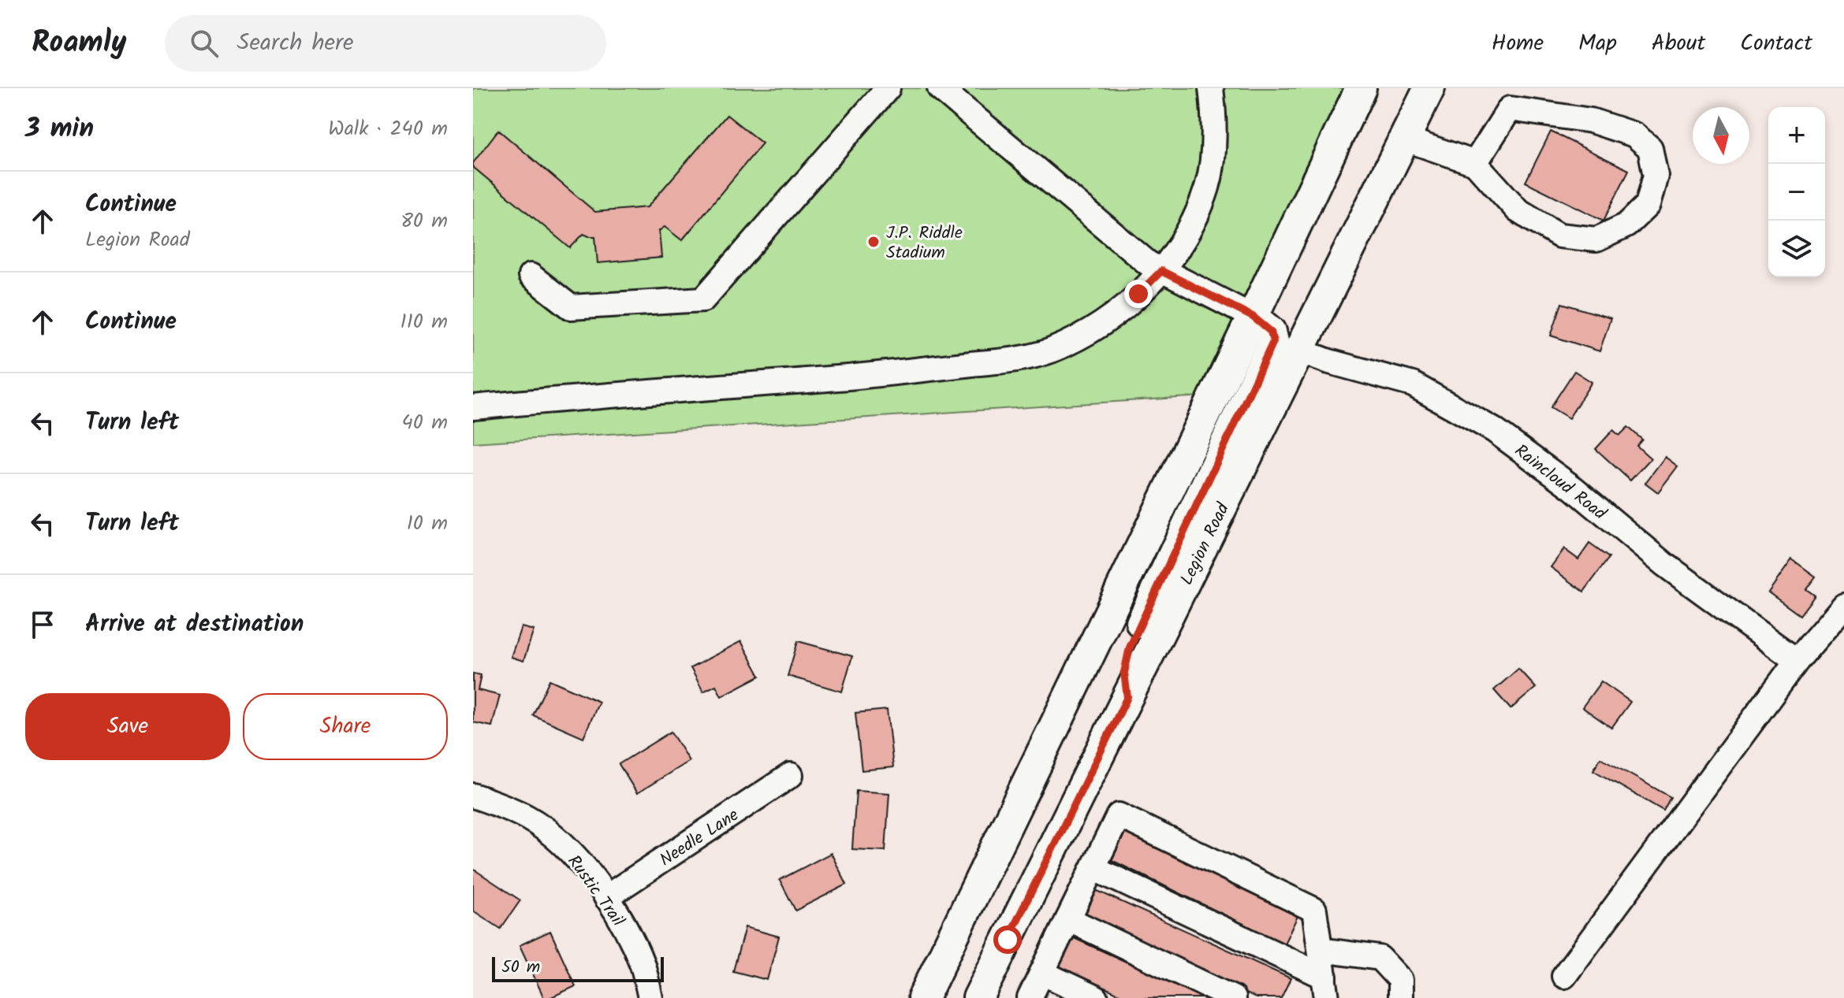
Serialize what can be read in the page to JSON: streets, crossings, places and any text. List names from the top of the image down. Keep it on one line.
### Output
{"streets":{"main road":["Legion Road"],"street":["Raincloud Road","Needle Lane","Rustic Trail"]},"crossings":[["Raincloud Road","Legion Road"],["Needle Lane","Rustic Trail"]],"places":["J.P. Riddle Stadium"],"scale_bar":"50 m","north":"bottom","page":{"header":"Roamly","search":"Search here","nav":["Home","Map","About","Contact"],"heading":["3 min","Walk · 240 m"],"map_buttons":["+","−"],"list":[["Continue","Legion Road","80 m"],["Continue","110 m"],["Turn left","40 m"],["Turn left","10 m"],"Arrive at destination"],"buttons":["Save","Share"],"scale":"50 m"}}
